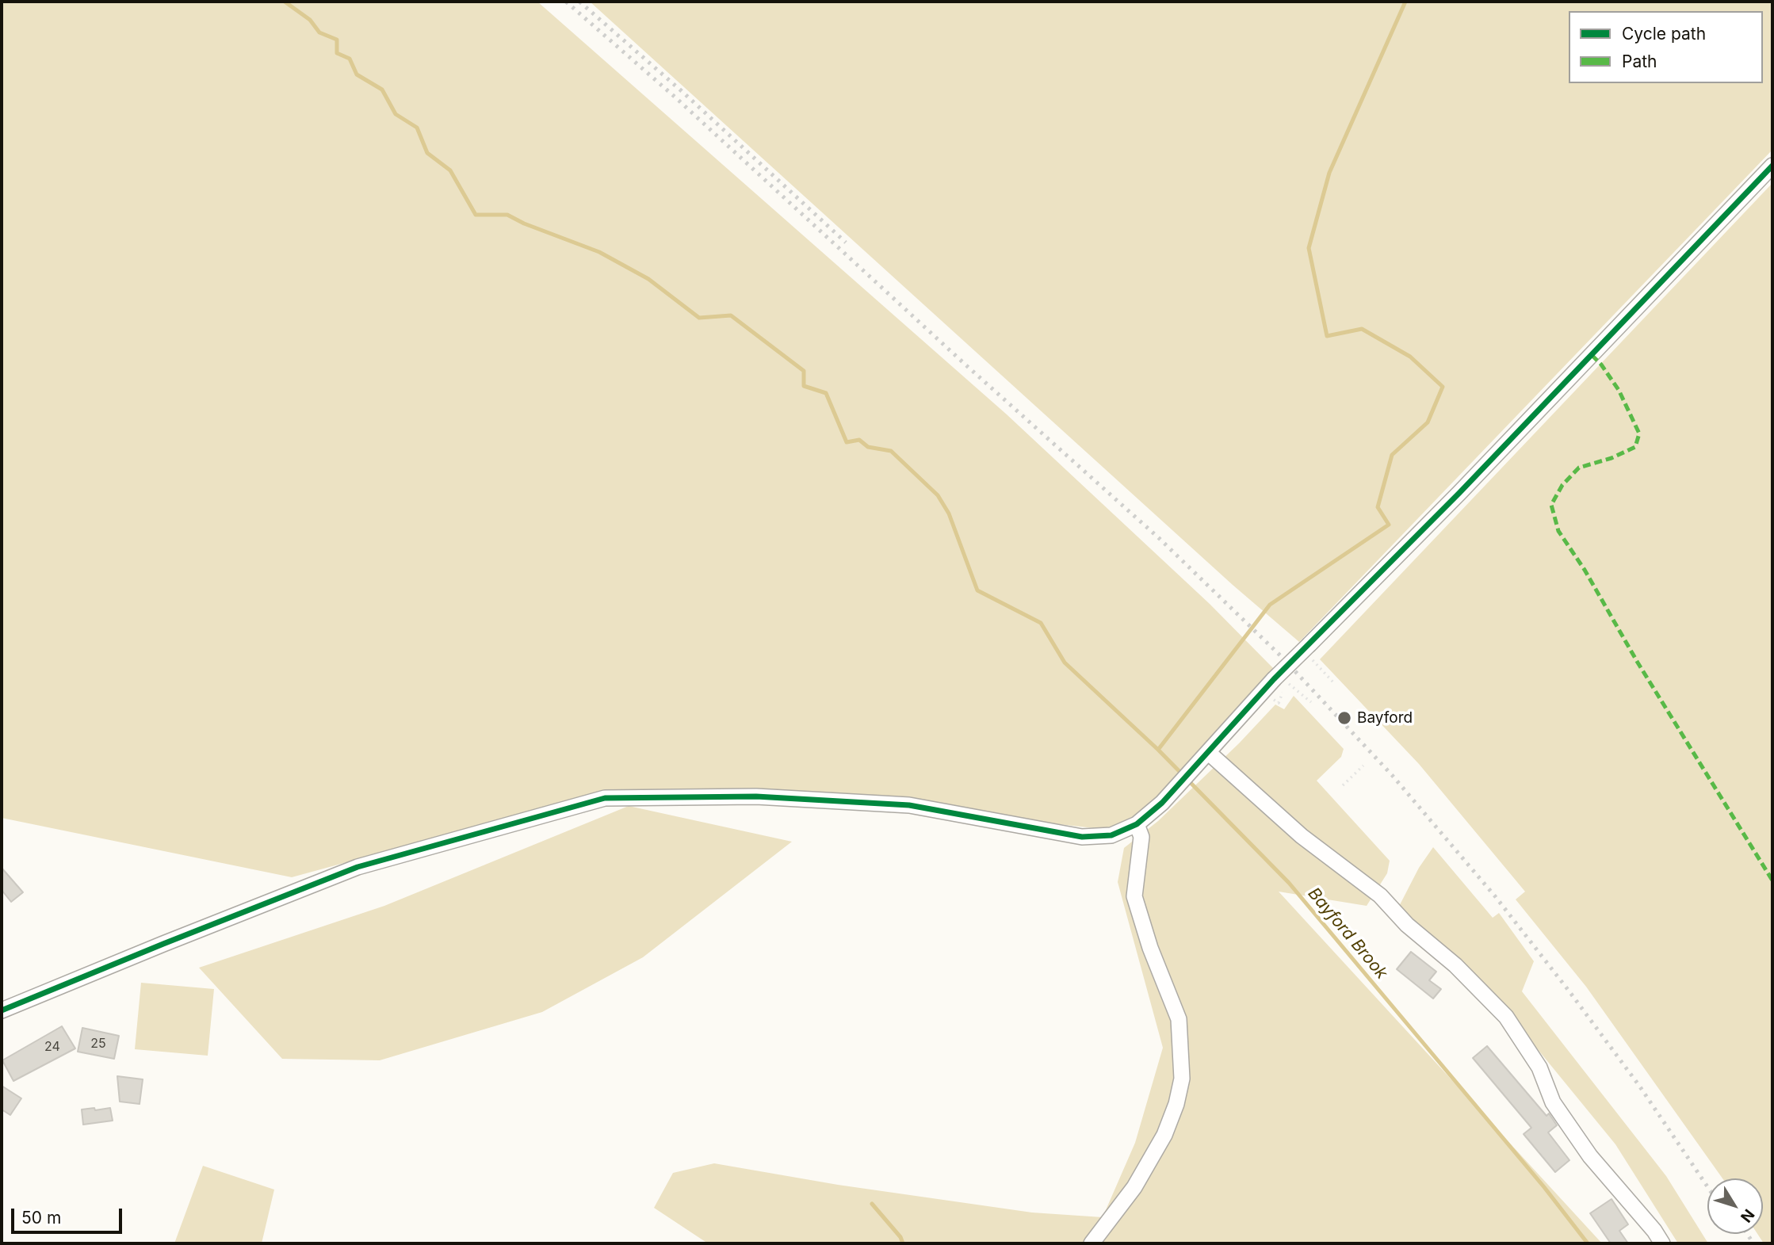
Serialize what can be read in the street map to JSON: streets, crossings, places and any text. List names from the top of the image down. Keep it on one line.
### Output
{"water":["Bayford Brook"],"places":["Bayford"],"house_numbers":["25","24"],"legend":["Cycle path","Path"],"scale_bar":"50 m","north":"bottom right"}
